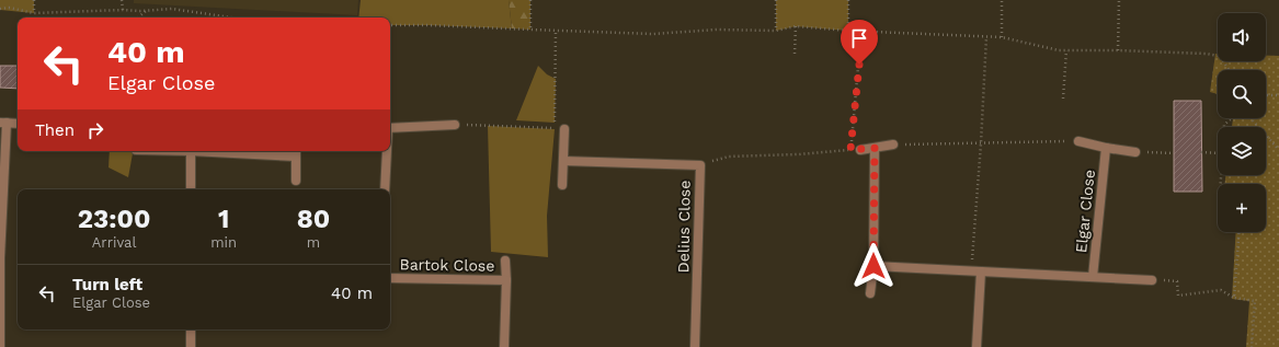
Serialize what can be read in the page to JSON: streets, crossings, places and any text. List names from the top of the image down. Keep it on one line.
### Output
{"streets":{"street":["Elgar Close","Delius Close","Bartok Close"]},"page":{"map_buttons":"+","turn":["40 m","Elgar Close"],"then":"Then","eta":["23:00","Arrival","1","min","80","m"],"list":[{"name":"Turn left","note":"Elgar Close","value":"40 m"}]}}
